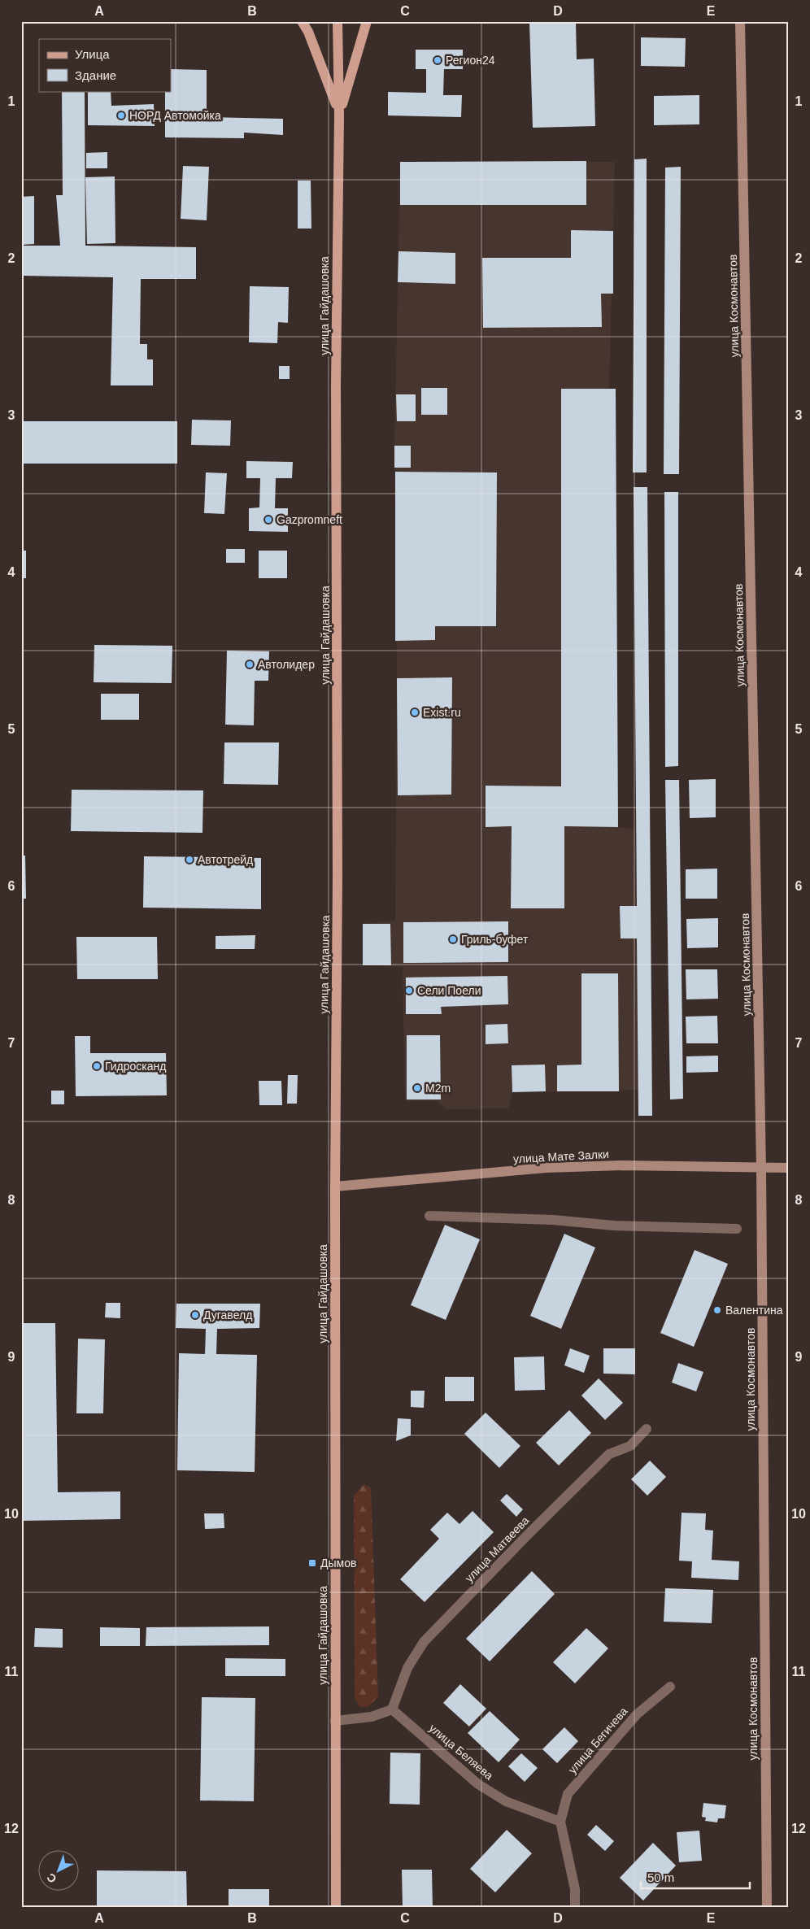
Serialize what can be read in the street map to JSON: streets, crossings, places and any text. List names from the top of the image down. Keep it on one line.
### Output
{"streets":{"main road":["улица Гайдашовка"],"street":["улица Космонавтов","улица Мате Залки","улица Матвеева","улица Бегичева","улица Беляева"]},"crossings":[["улица Гайдашовка","улица Мате Залки"],["улица Космонавтов","улица Мате Залки"],["улица Матвеева","улица Беляева"],["улица Бегичева","улица Беляева"]],"places":{"other":["Регион24","НОРД Автомойка","Gazpromneft","Автолидер","Exist.ru","Автотрейд","Гриль-буфет","Сели Поели","Гидросканд","М2m","Валентина","Дугавелд"],"transit":["Дымов"]},"legend":["Улица","Здание"],"scale_bar":"50 m","north":"bottom left","grid":{"columns":["A","B","C","D","E"],"rows":["1","2","3","4","5","6","7","8","9","10","11","12"]}}
